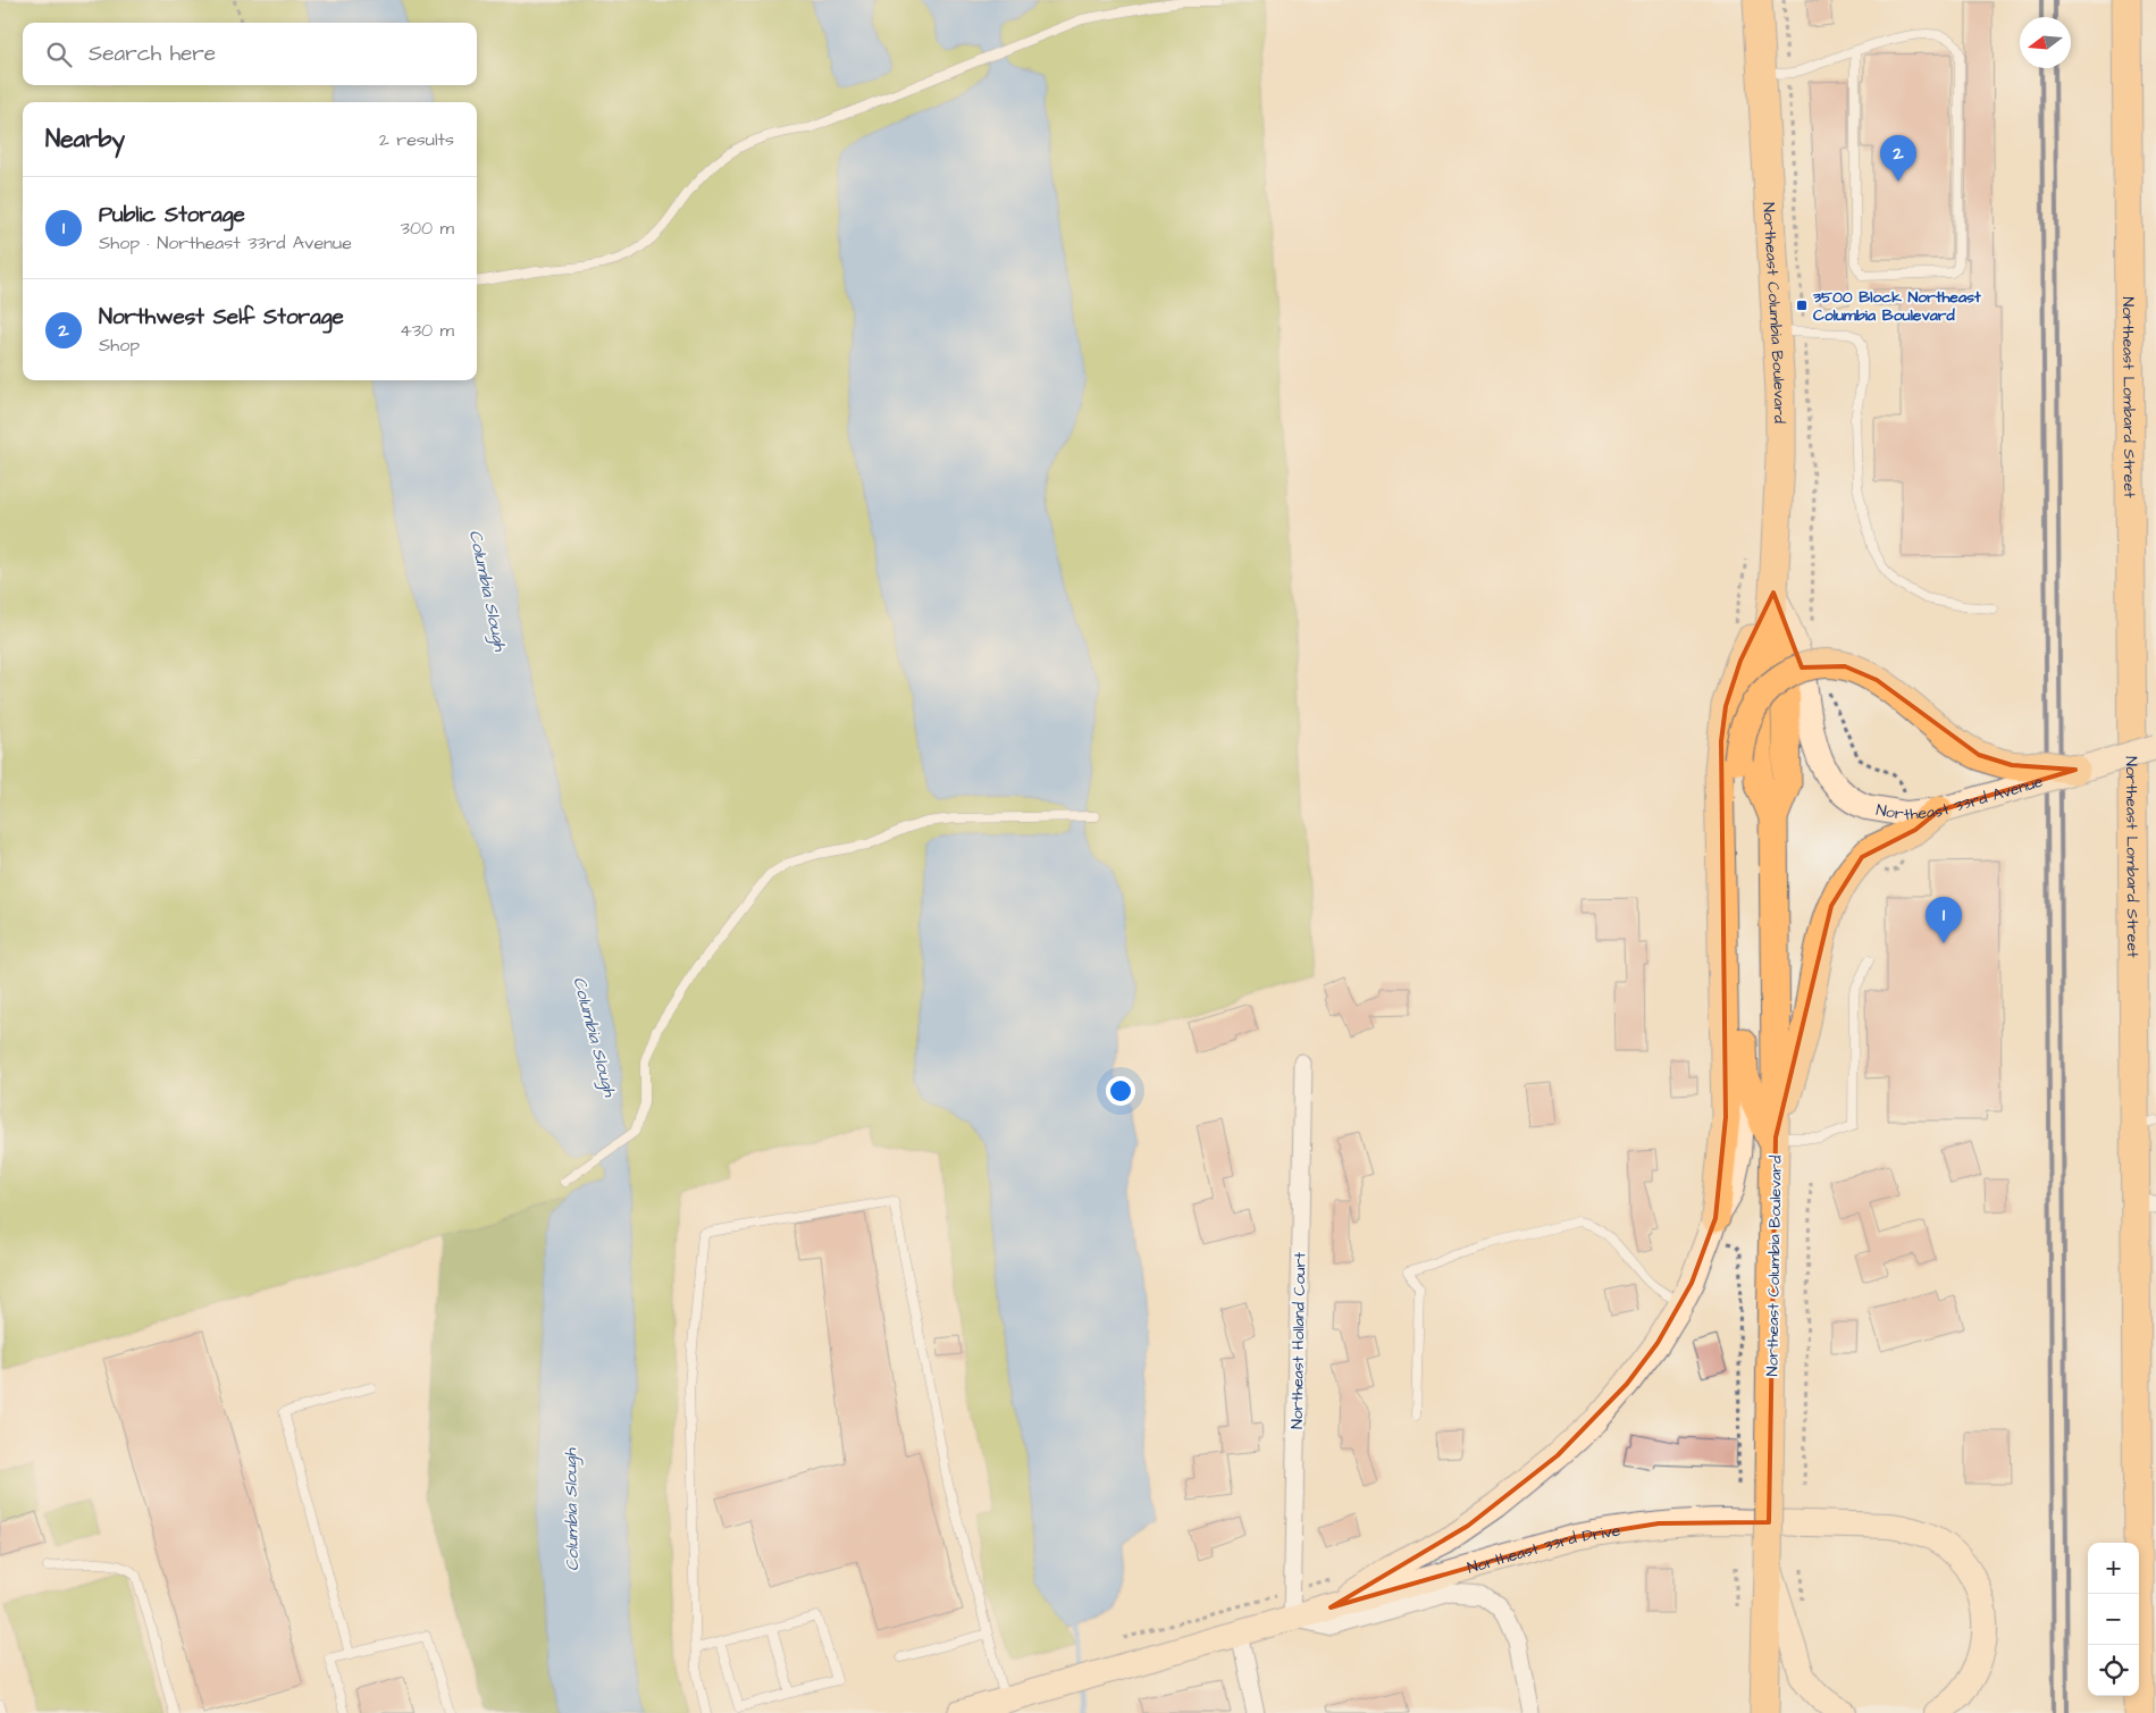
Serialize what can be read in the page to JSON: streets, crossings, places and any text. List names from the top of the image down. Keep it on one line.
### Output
{"streets":{"main road":["Northeast Columbia Boulevard","Northeast Lombard Street","Northeast 33rd Avenue","Northeast 33rd Drive"],"street":["Northeast Holland Court"]},"crossings":[["Northeast Columbia Boulevard","Northeast 33rd Avenue"],["Northeast Holland Court","Northeast 33rd Drive"]],"water":["Columbia Slough"],"places":{"transit":["3500 Block Northeast Columbia Boulevard"]},"north":"left","page":{"search":"Search here","heading":["Nearby","2 results"],"pins":["2","1"],"list":[{"mark":"1","name":"Public Storage","note":"Shop · Northeast 33rd Avenue","value":"300 m"},{"mark":"2","name":"Northwest Self Storage","note":"Shop","value":"430 m"}],"map_buttons":["+","−"]}}
